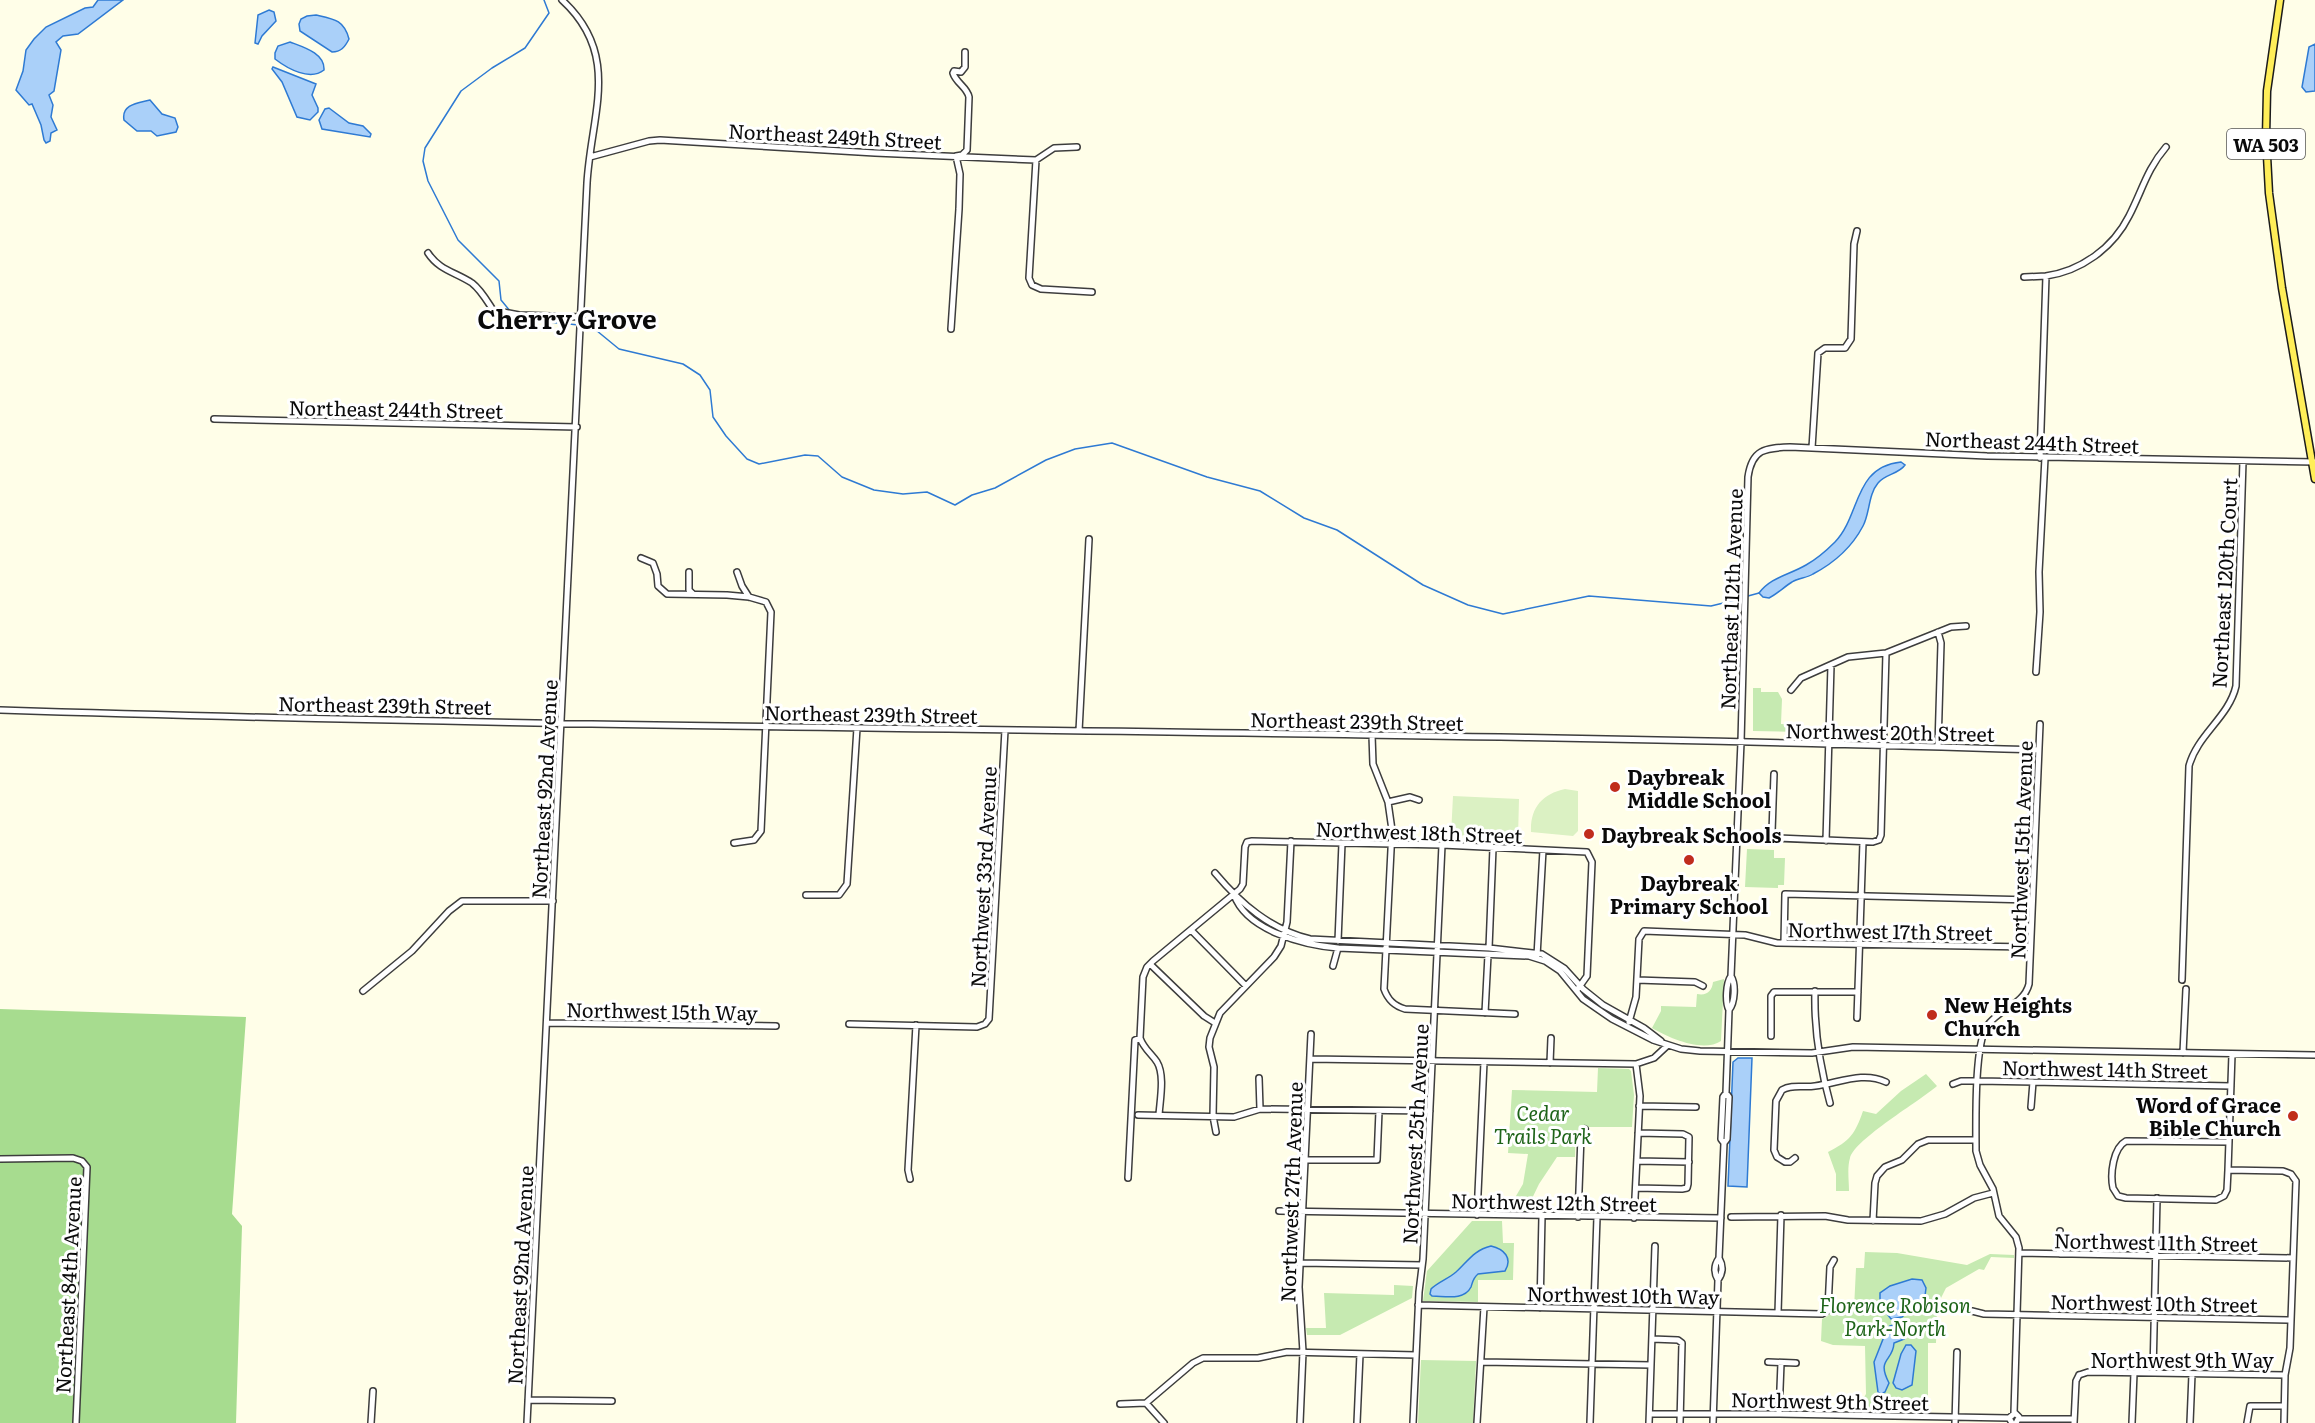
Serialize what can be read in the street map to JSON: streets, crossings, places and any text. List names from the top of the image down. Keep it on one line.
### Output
{"streets":{"main road":["WA 503"],"street":["Northeast 249th Street","Northeast 244th Street","Northeast 120th Court","Northeast 112th Avenue","Northeast 239th Street","Northwest 20th Street","Northeast 92nd Avenue","Northwest 18th Street","Northwest 15th Avenue","Northwest 33rd Avenue","Northwest 17th Street","Northwest 15th Way","Northwest 14th Street","Northwest 25th Avenue","Northwest 27th Avenue","Northwest 12th Street","Northwest 11th Street","Northeast 84th Avenue","Northwest 10th Way","Northwest 10th Street","Northwest 9th Way","Northwest 9th Street"]},"crossings":[["Northeast 249th Street","Northeast 92nd Avenue"],["WA 503","Northeast 244th Street"],["Northeast 244th Street","Northeast 120th Court"],["Northeast 244th Street","Northeast 112th Avenue"],["Northeast 244th Street","Northeast 92nd Avenue"],["Northeast 112th Avenue","Northeast 239th Street"],["Northeast 112th Avenue","Northwest 20th Street"],["Northeast 112th Avenue","Northwest 17th Street"],["Northeast 112th Avenue","Northwest 12th Street"],["Northeast 112th Avenue","Northwest 10th Way"],["Northeast 112th Avenue","Northwest 9th Street"],["Northeast 239th Street","Northwest 20th Street"],["Northeast 239th Street","Northeast 92nd Avenue"],["Northeast 239th Street","Northwest 33rd Avenue"],["Northwest 20th Street","Northwest 15th Avenue"],["Northeast 92nd Avenue","Northwest 15th Way"],["Northwest 18th Street","Northwest 25th Avenue"],["Northwest 15th Avenue","Northwest 17th Street"],["Northwest 25th Avenue","Northwest 12th Street"],["Northwest 25th Avenue","Northwest 10th Way"],["Northwest 27th Avenue","Northwest 12th Street"],["Northwest 9th Way","Northwest 9th Street"]],"districts":["Cherry Grove"],"parks":["Cedar Trails Park","Florence Robison Park-North"],"places":["Daybreak Middle School","Daybreak Schools","Daybreak Primary School","New Heights Church","Word of Grace Bible Church"]}
